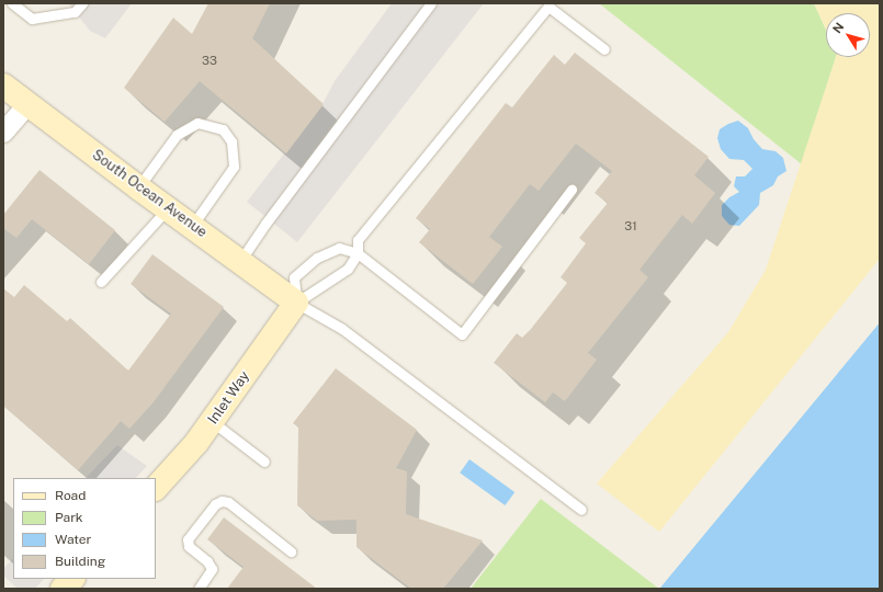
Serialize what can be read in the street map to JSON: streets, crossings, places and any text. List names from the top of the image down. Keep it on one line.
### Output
{"streets":{"street":["South Ocean Avenue","Inlet Way"]},"crossings":[["South Ocean Avenue","Inlet Way"]],"house_numbers":["33","31"],"legend":["Road","Park","Water","Building"],"north":"top left"}
